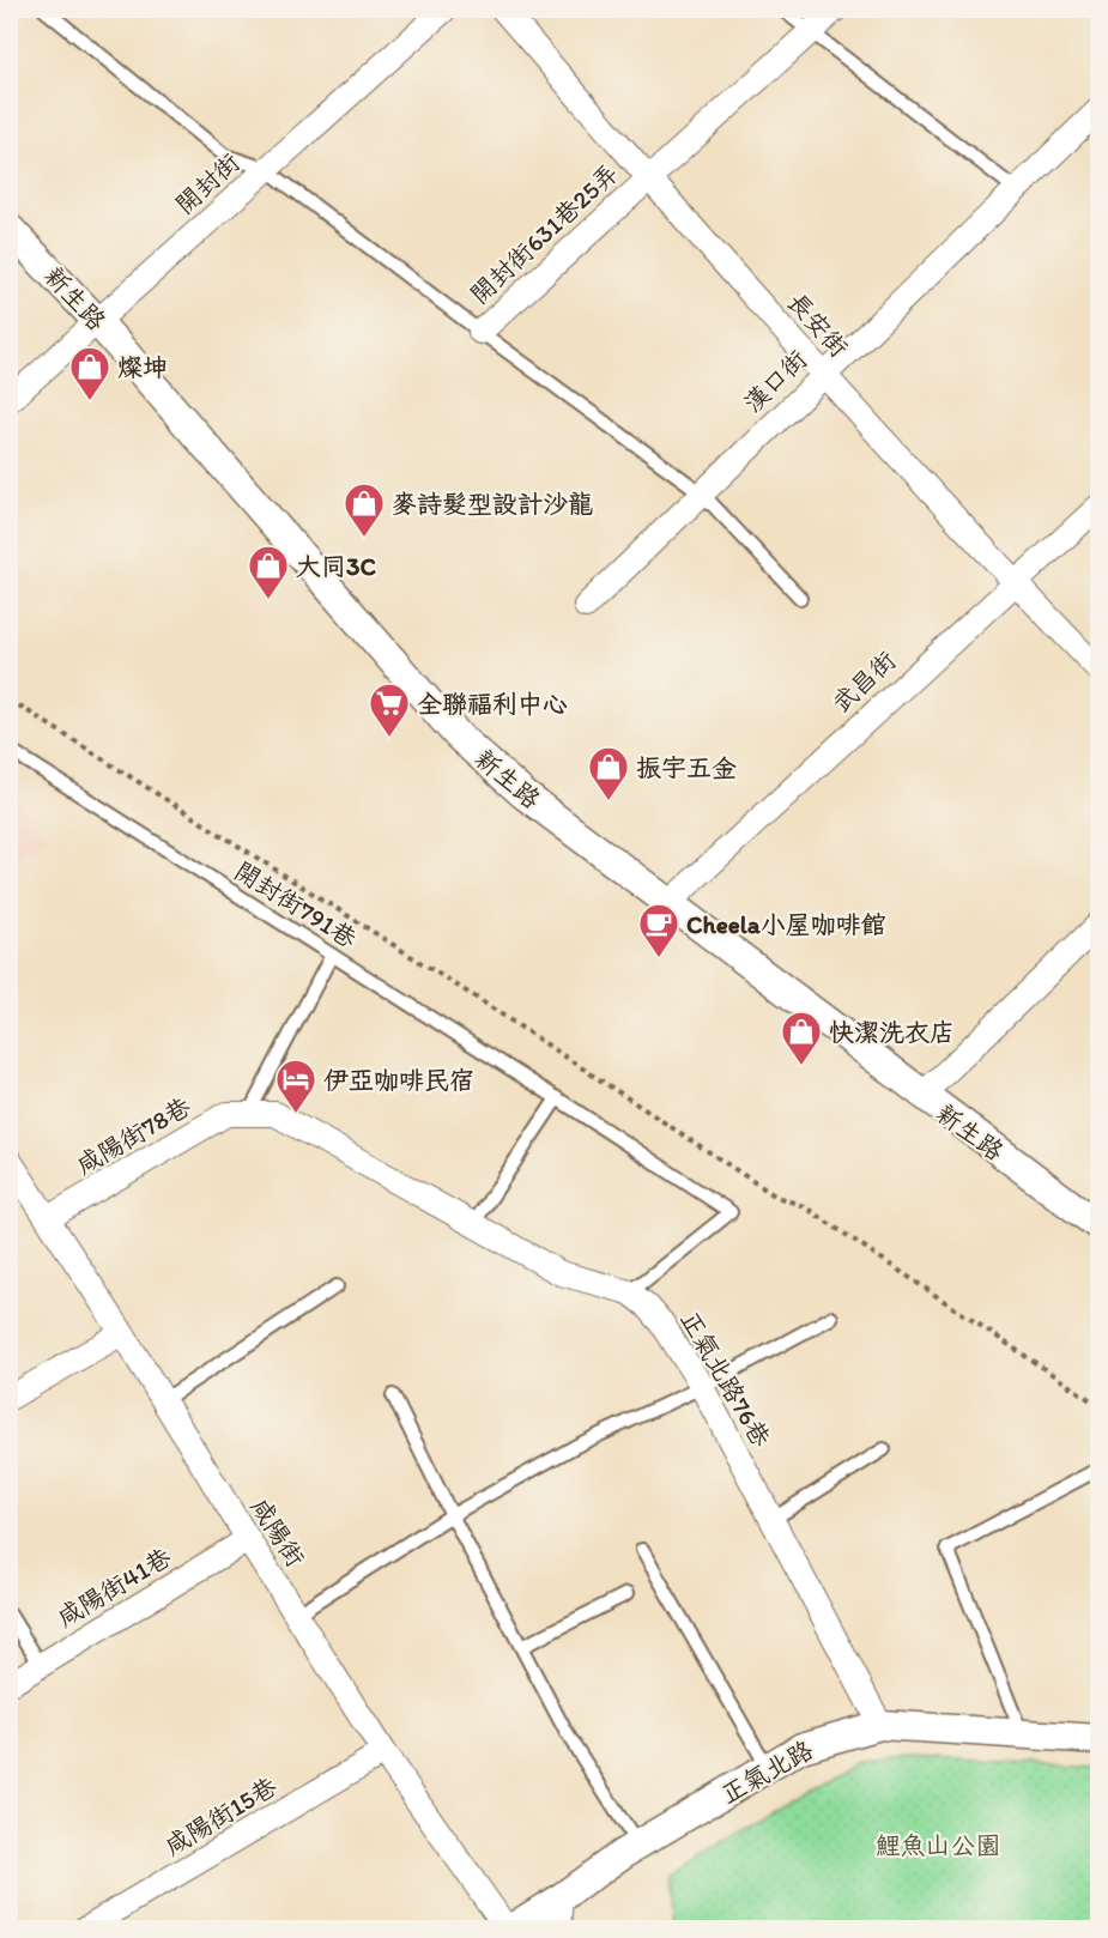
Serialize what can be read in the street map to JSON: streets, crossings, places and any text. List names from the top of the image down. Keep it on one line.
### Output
{"streets":{"street":["開封街","開封街631巷25弄","新生路","長安街","漢口街","武昌街","咸陽街78巷","正氣北路76巷","咸陽街","咸陽街41巷","正氣北路","咸陽街15巷"],"lane":["開封街791巷"]},"crossings":[["開封街","新生路"],["開封街631巷25弄","長安街"],["新生路","武昌街"],["長安街","漢口街"],["長安街","武昌街"],["開封街791巷","正氣北路76巷"],["咸陽街78巷","正氣北路76巷"],["咸陽街78巷","咸陽街"],["正氣北路76巷","正氣北路"],["咸陽街","咸陽街41巷"],["咸陽街","正氣北路"],["咸陽街","咸陽街15巷"]],"parks":["鯉魚山公園"],"places":{"shop":["燦坤","麥詩髮型設計沙龍","大同3C","振宇五金","快潔洗衣店"],"supermarket":["全聯福利中心"],"cafe":["Cheela小屋咖啡館"],"hotel":["伊亞咖啡民宿"]}}
